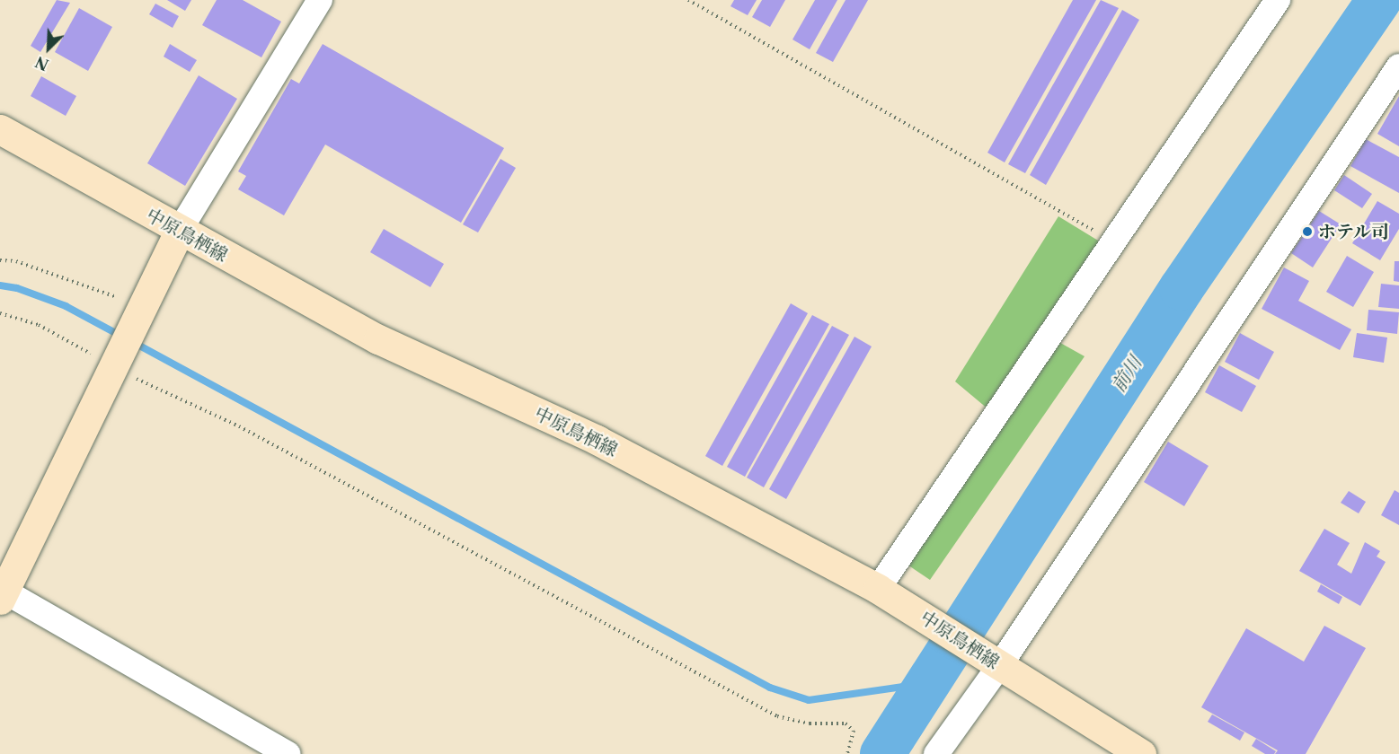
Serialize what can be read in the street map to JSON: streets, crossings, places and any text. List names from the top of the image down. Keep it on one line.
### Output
{"streets":{"main road":["中原鳥栖線"]},"water":["前川"],"places":["ホテル司"],"north":"bottom left"}
